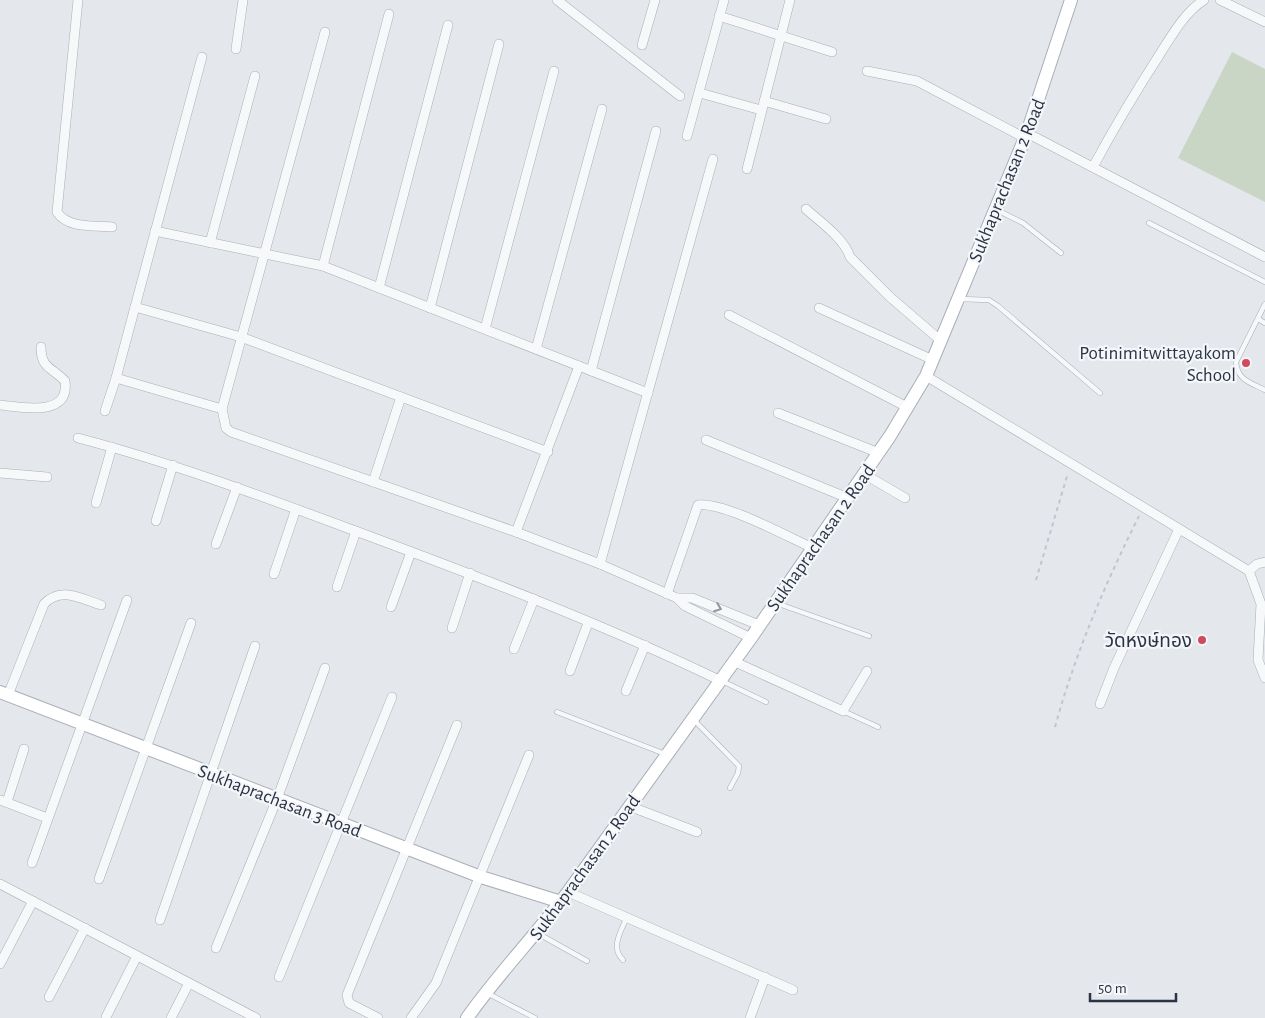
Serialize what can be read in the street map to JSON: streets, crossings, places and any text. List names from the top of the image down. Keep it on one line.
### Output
{"streets":{"street":["Sukhaprachasan 2 Road","Sukhaprachasan 3 Road"]},"crossings":[["Sukhaprachasan 2 Road","Sukhaprachasan 3 Road"]],"places":["Potinimitwittayakom School","วัดหงษ์ทอง"],"scale_bar":"50 m"}
